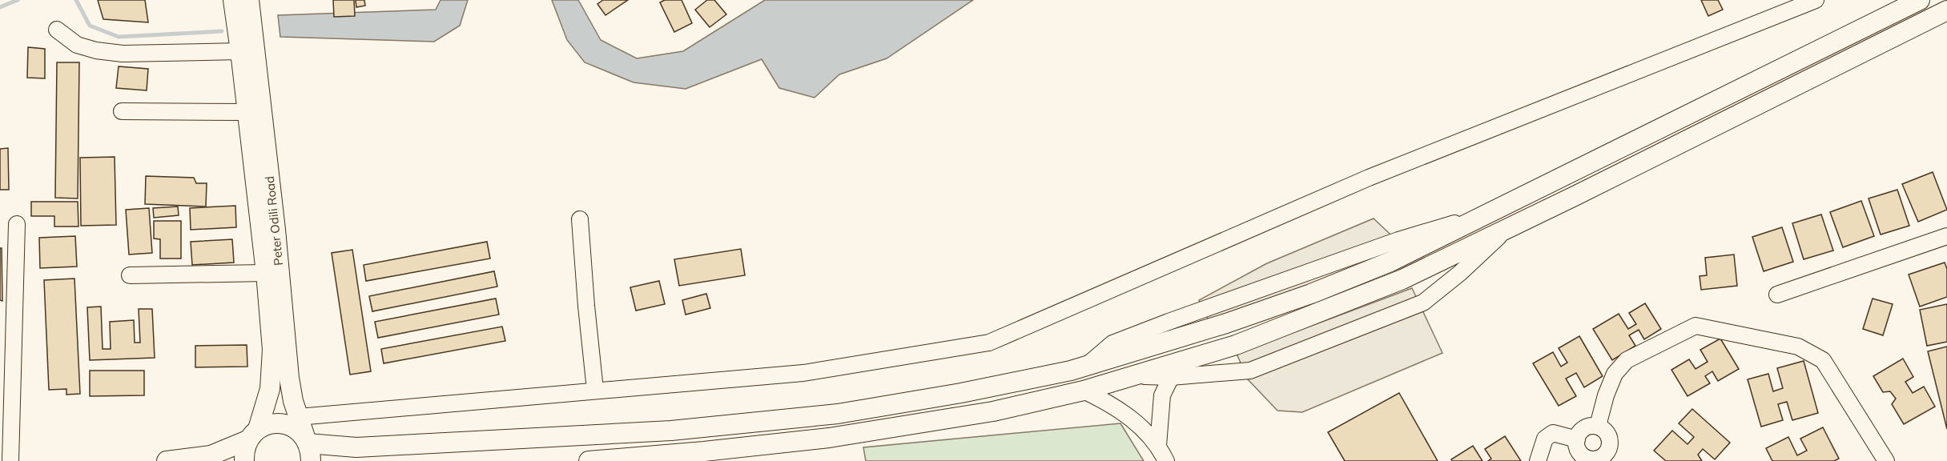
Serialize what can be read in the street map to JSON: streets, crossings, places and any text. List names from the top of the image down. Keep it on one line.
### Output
{"streets":{"main road":["Peter Odili Road"]}}
